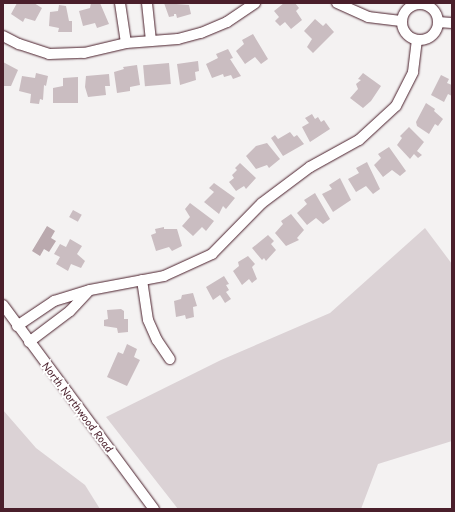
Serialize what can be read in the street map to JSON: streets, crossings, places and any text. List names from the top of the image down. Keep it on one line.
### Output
{"streets":{"street":["North Northwood Road"]}}
